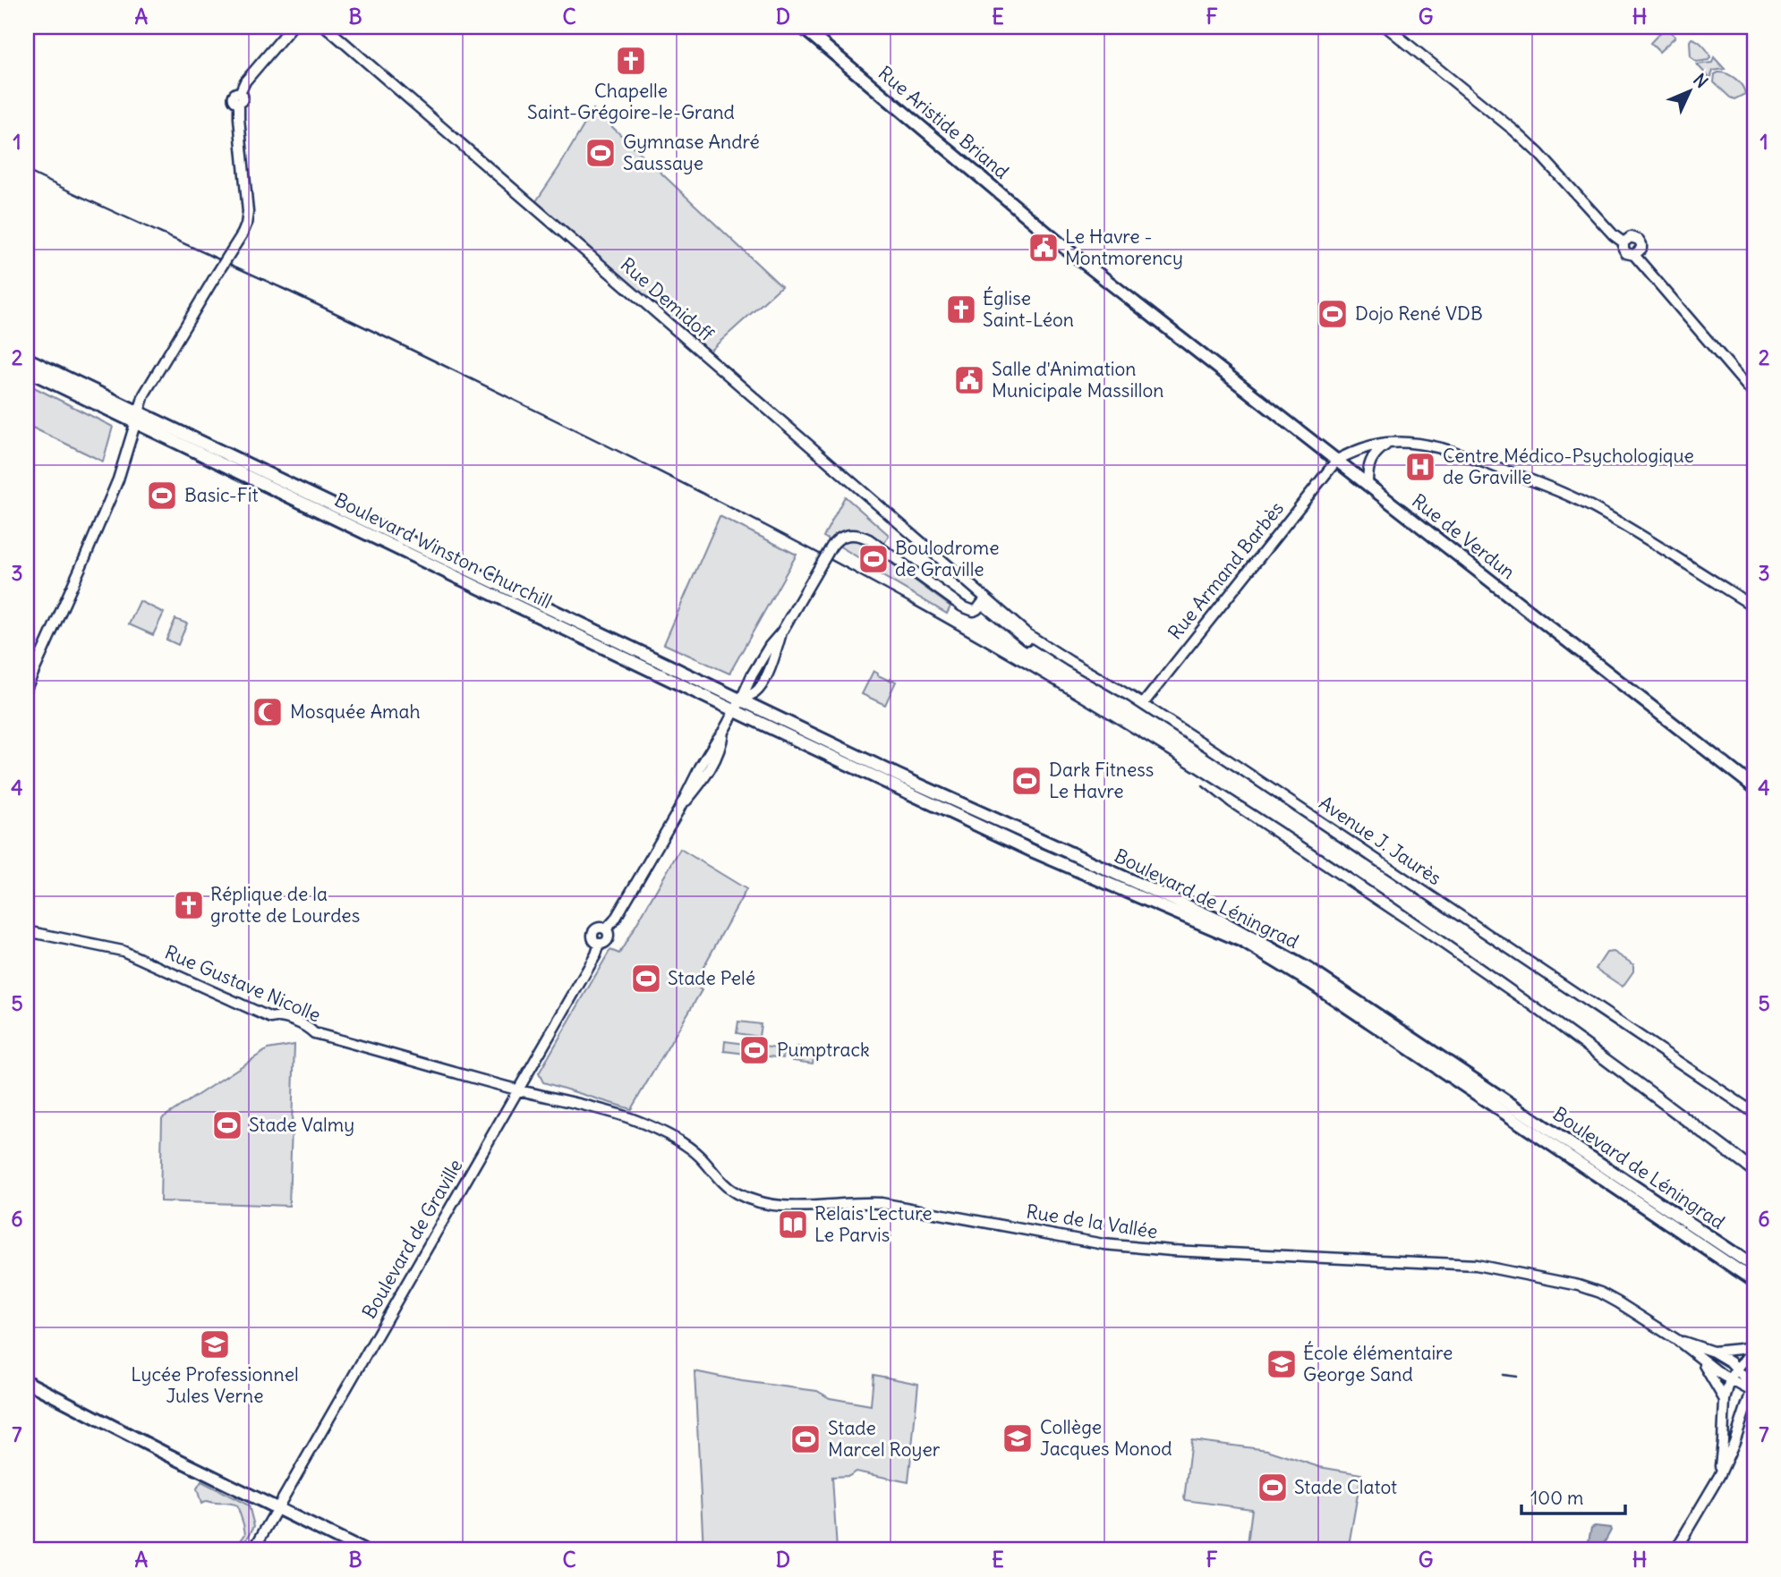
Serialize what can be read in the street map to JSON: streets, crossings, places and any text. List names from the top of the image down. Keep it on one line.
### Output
{"streets":{"main road":["Rue Aristide Briand","Rue de Verdun","Boulevard Winston Churchill","Boulevard de Léningrad"],"street":["Rue Demidoff","Rue Armand Barbès","Avenue J. Jaurès","Rue Gustave Nicolle","Rue de la Vallée","Boulevard de Graville"]},"crossings":[["Rue Aristide Briand","Rue de Verdun"],["Rue Demidoff","Avenue J. Jaurès"],["Rue de Verdun","Rue Armand Barbès"],["Boulevard Winston Churchill","Boulevard de Léningrad"],["Boulevard Winston Churchill","Boulevard de Graville"],["Rue Armand Barbès","Avenue J. Jaurès"],["Boulevard de Léningrad","Boulevard de Graville"],["Rue Gustave Nicolle","Rue de la Vallée"],["Rue Gustave Nicolle","Boulevard de Graville"],["Rue de la Vallée","Boulevard de Graville"]],"places":{"church":["Chapelle Saint-Grégoire-le-Grand","Église Saint-Léon","Réplique de la grotte de Lourdes"],"sports":["Gymnase André Saussaye","Dojo René VDB","Basic-Fit","Boulodrome de Graville","Dark Fitness Le Havre","Stade Pelé","Pumptrack","Stade Valmy","Stade Marcel Royer","Stade Clatot"],"public building":["Le Havre - Montmorency","Salle d'Animation Municipale Massillon"],"hospital":["Centre Médico-Psychologique de Graville"],"mosque":["Mosquée Amah"],"library":["Relais Lecture Le Parvis"],"school or university":["Lycée Professionnel Jules Verne","École élémentaire George Sand","Collège Jacques Monod"]},"scale_bar":"100 m","north":"top right","grid":{"columns":["A","B","C","D","E","F","G","H"],"rows":["1","2","3","4","5","6","7"]}}
